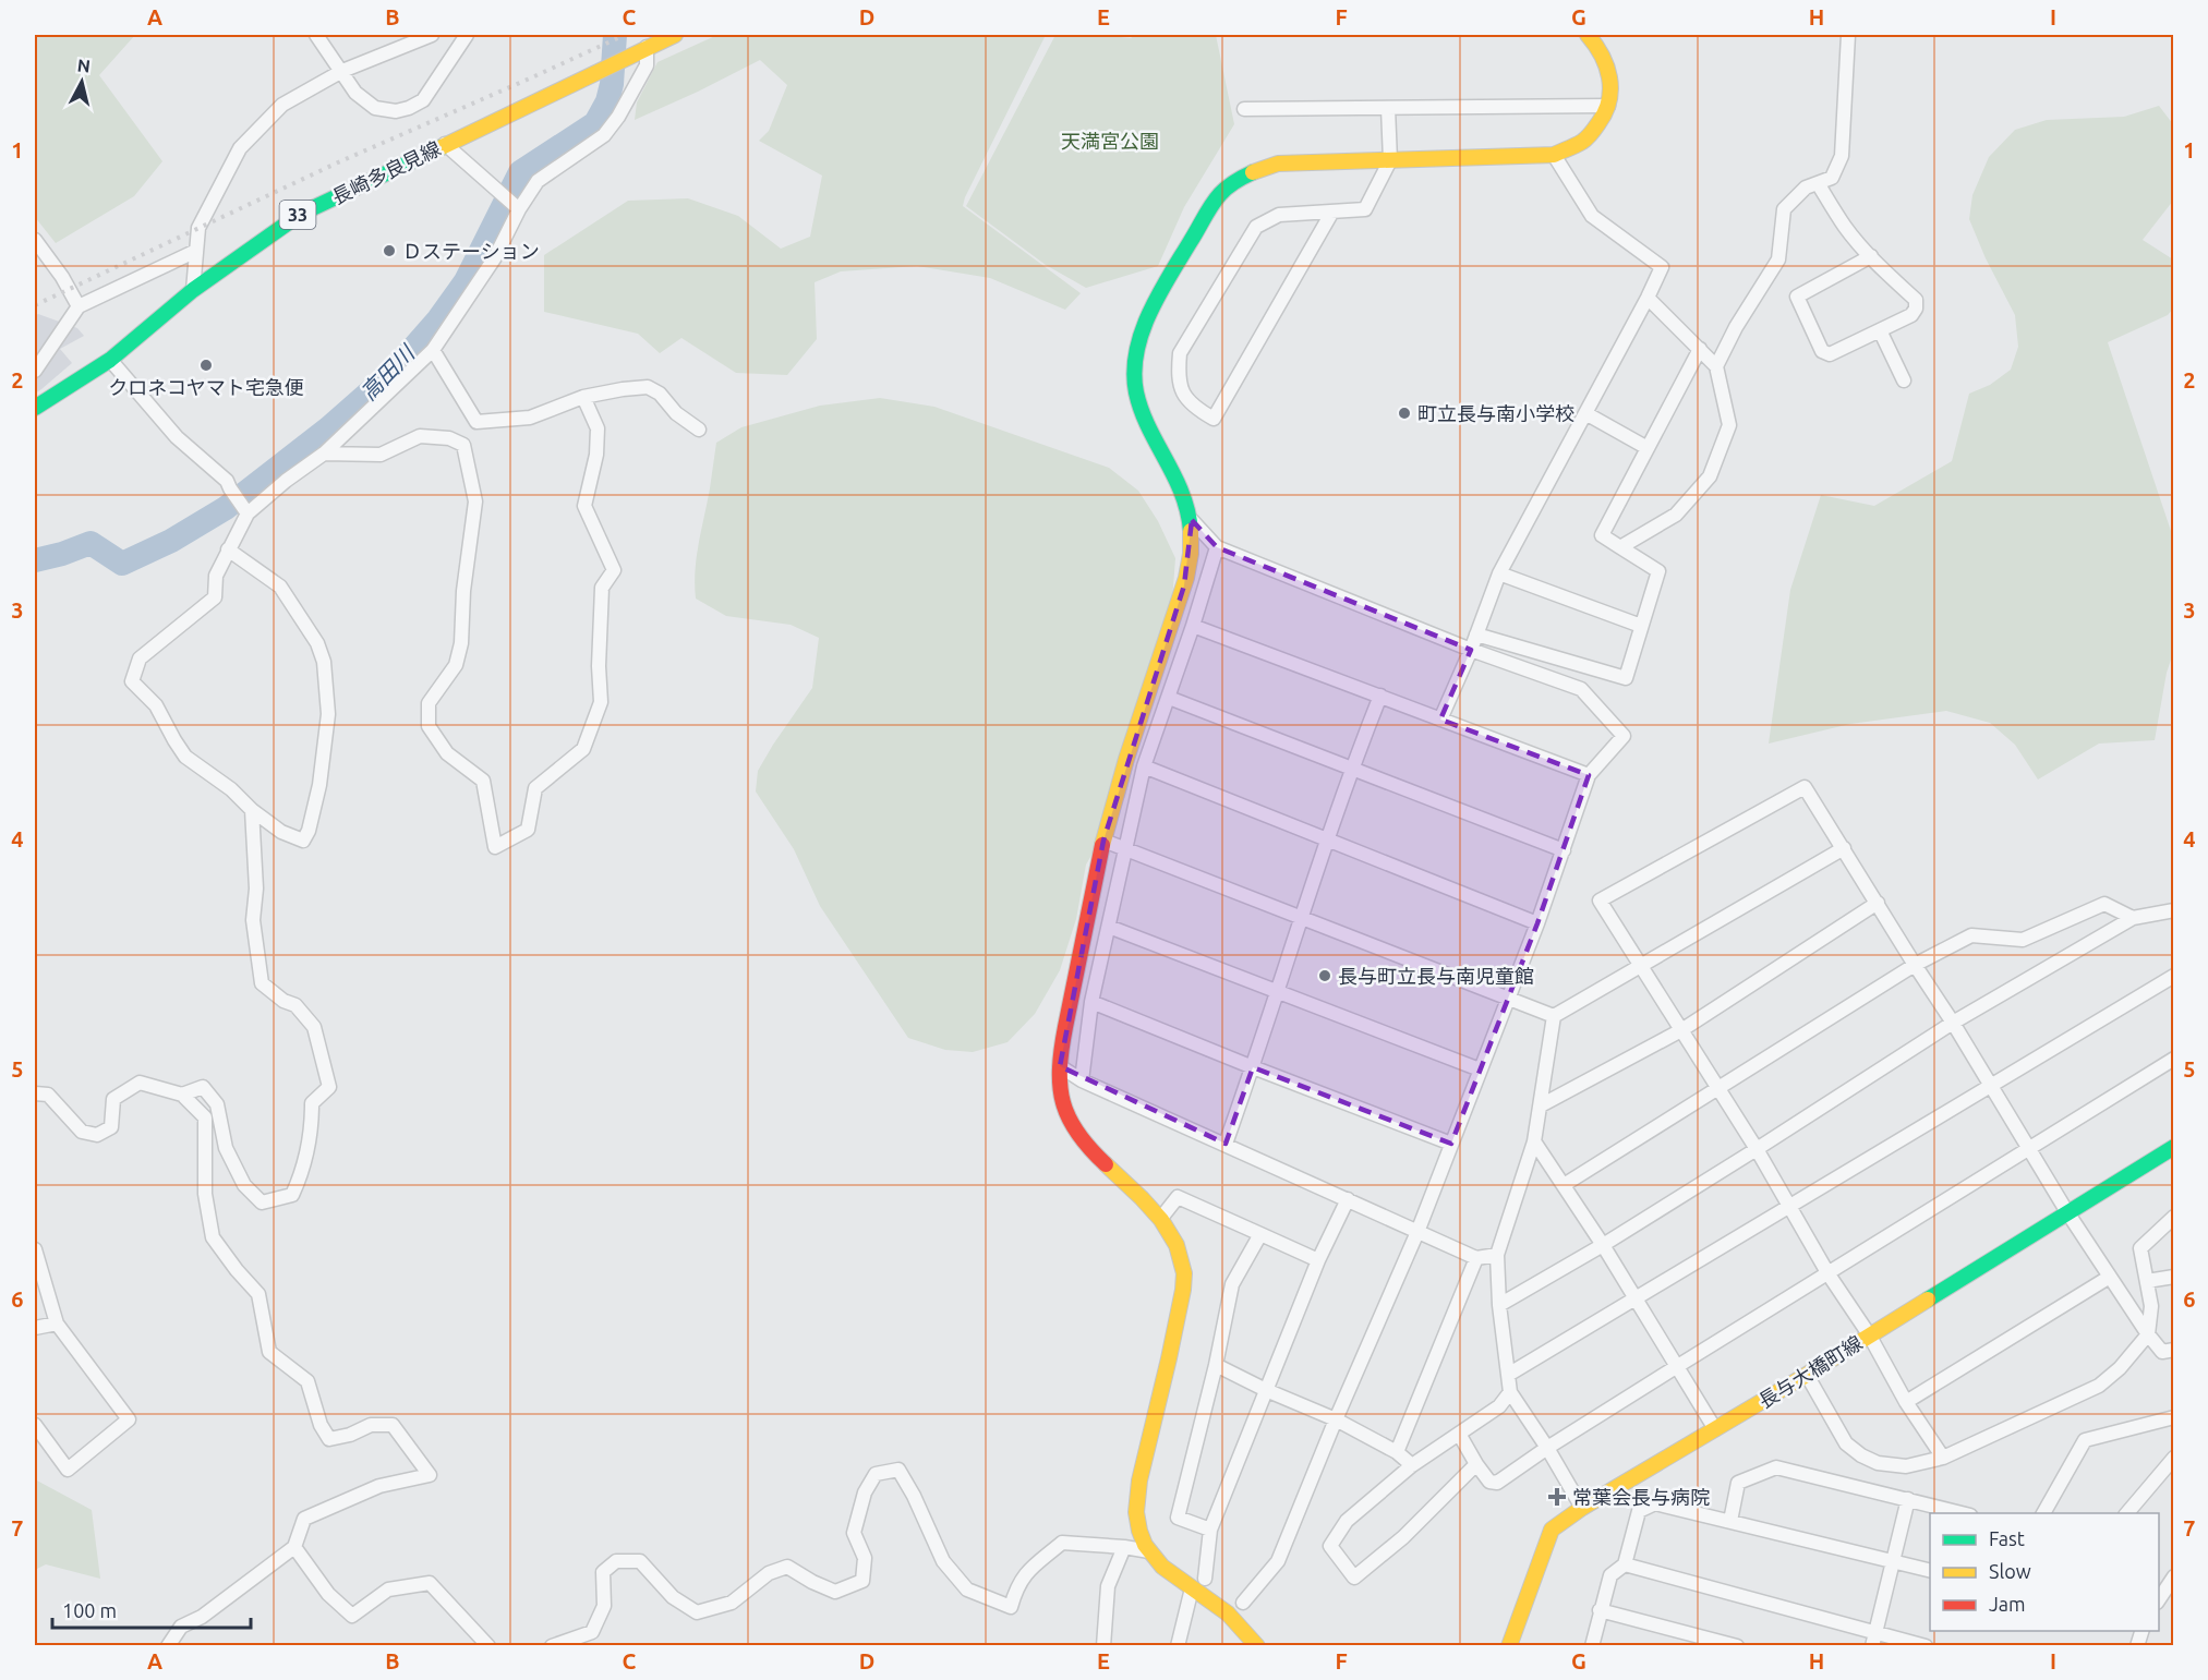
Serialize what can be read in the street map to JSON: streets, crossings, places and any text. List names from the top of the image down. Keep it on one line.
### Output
{"streets":{"street":["長崎多良見線","33","長与大橋町線"]},"crossings":[["長崎多良見線","33"]],"water":["高田川"],"parks":["天満宮公園"],"places":{"other":["Ｄステーション","クロネコヤマト宅急便","町立長与南小学校","長与町立長与南児童館"],"health":["常葉会長与病院"]},"legend":["Fast","Slow","Jam"],"scale_bar":"100 m","north":"top","grid":{"columns":["A","B","C","D","E","F","G","H","I"],"rows":["1","2","3","4","5","6","7"]}}
